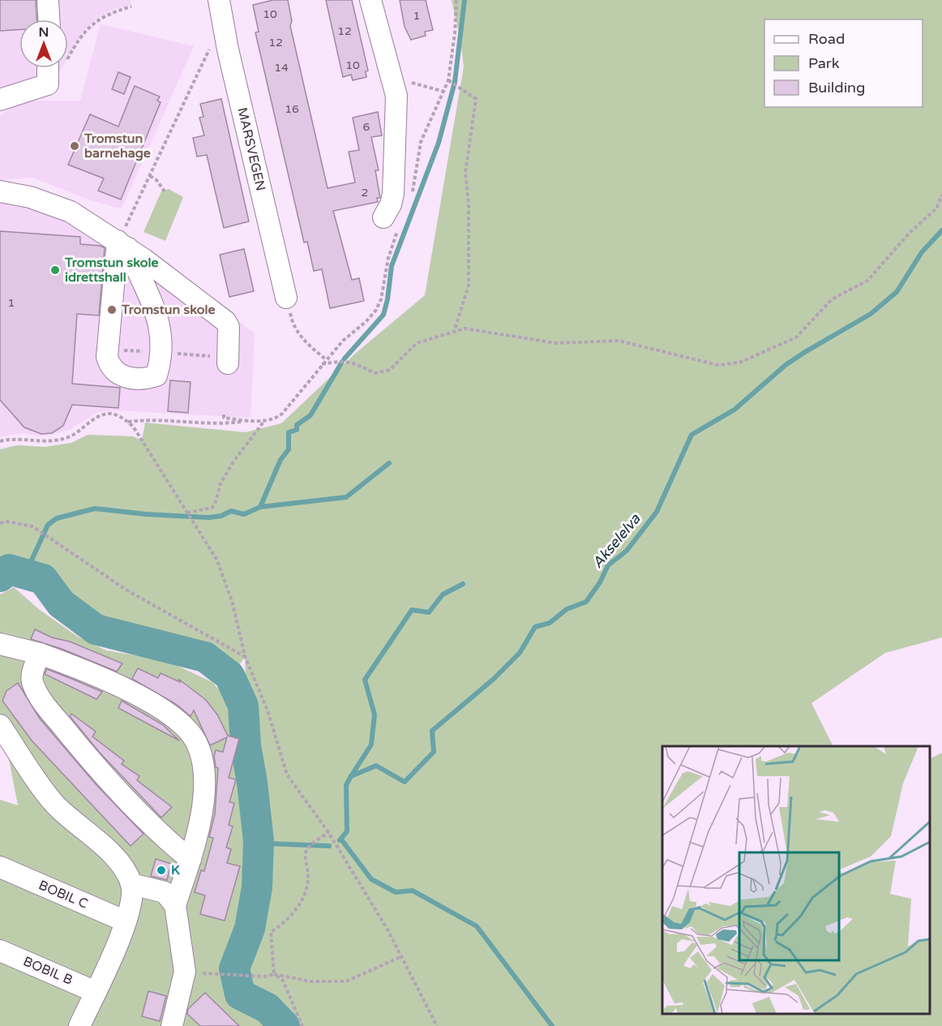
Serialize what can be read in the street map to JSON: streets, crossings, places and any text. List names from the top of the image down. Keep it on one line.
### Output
{"streets":{"street":["MARSVEGEN","BOBIL C","BOBIL B"]},"water":["Akselelva"],"places":["Tromstun barnehage","Tromstun skole idrettshall","Tromstun skole","K"],"house_numbers":["10","1","12","12","10","14","16","6","2","1"],"legend":["Road","Park","Building"],"north":"top"}
